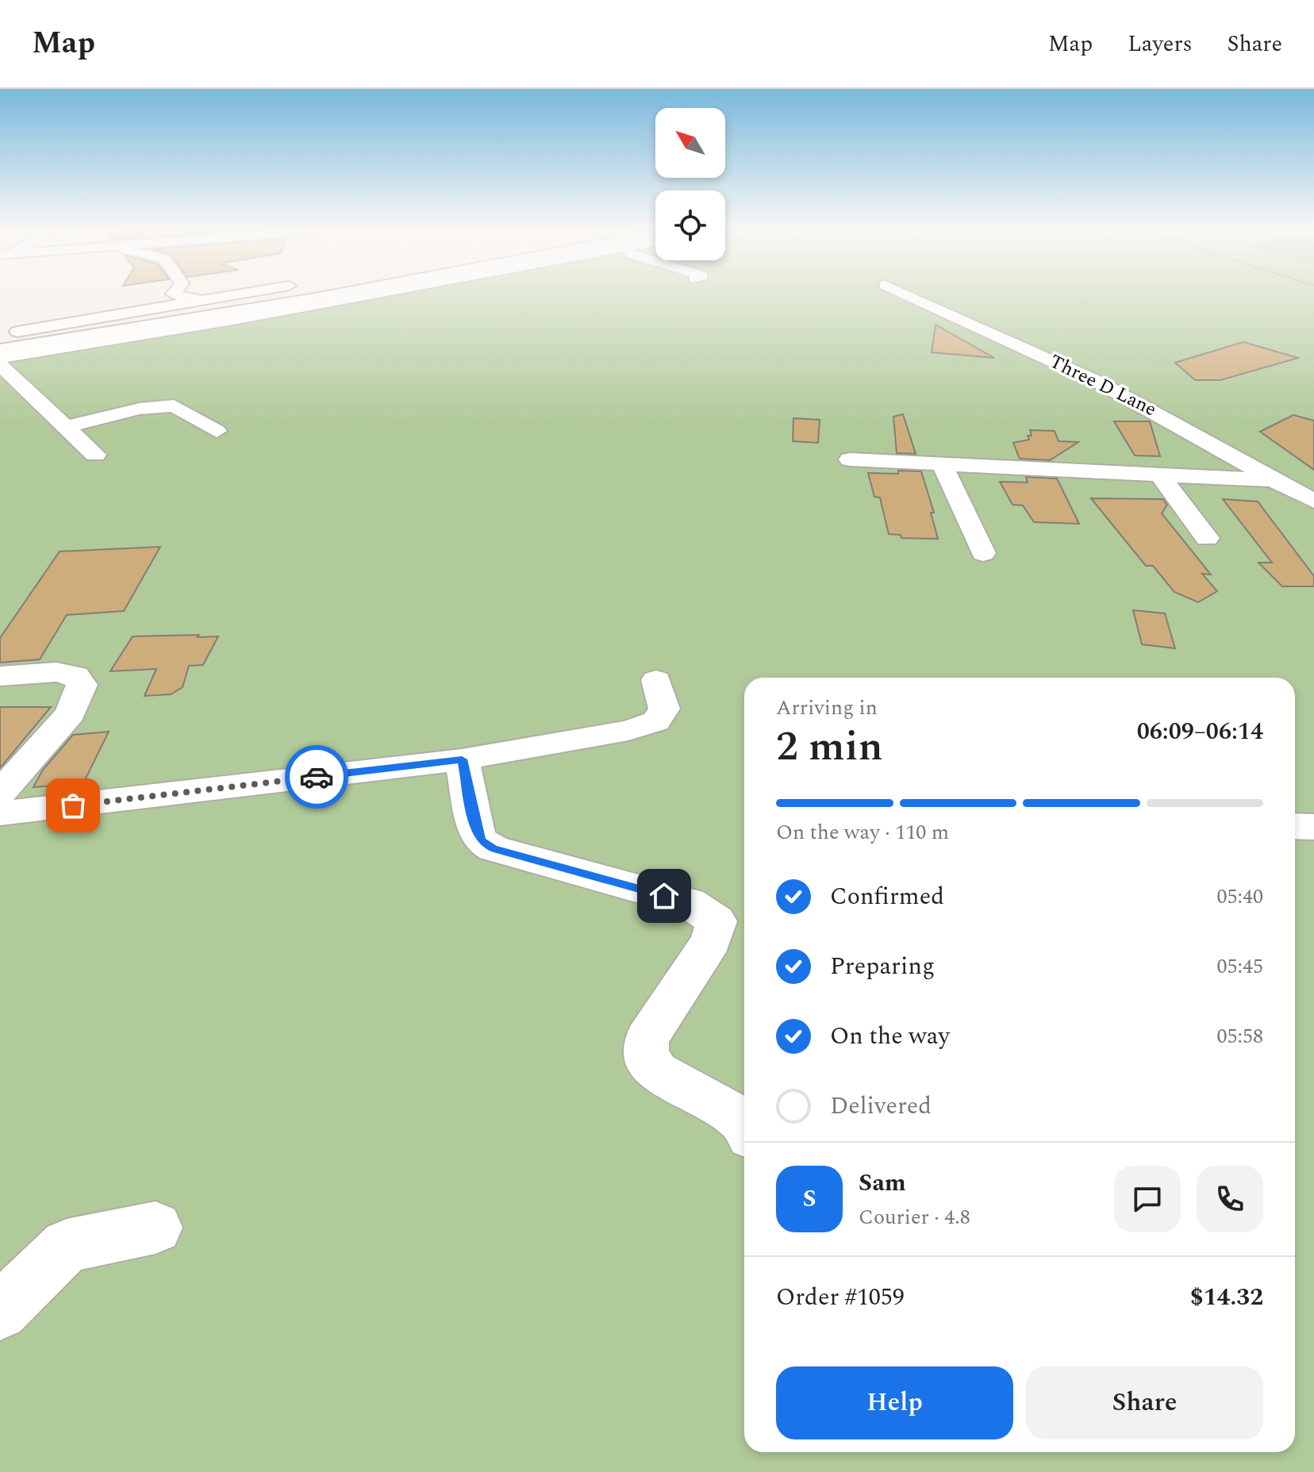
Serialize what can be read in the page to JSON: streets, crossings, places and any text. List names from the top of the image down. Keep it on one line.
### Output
{"streets":{"main road":["Three D Lane"]},"north":"top left","page":{"header":"Map","nav":["Map","Layers","Share"],"heading":["2 min","Arriving in","06:09–06:14"],"panel":["Sam","Courier · 4.8","Order #1059","$14.32"],"bar":"On the way · 110 m","list":[["Confirmed","05:40"],["Preparing","05:45"],["On the way","05:58"],"Delivered"],"round":"S","buttons":["Help","Share"]}}
